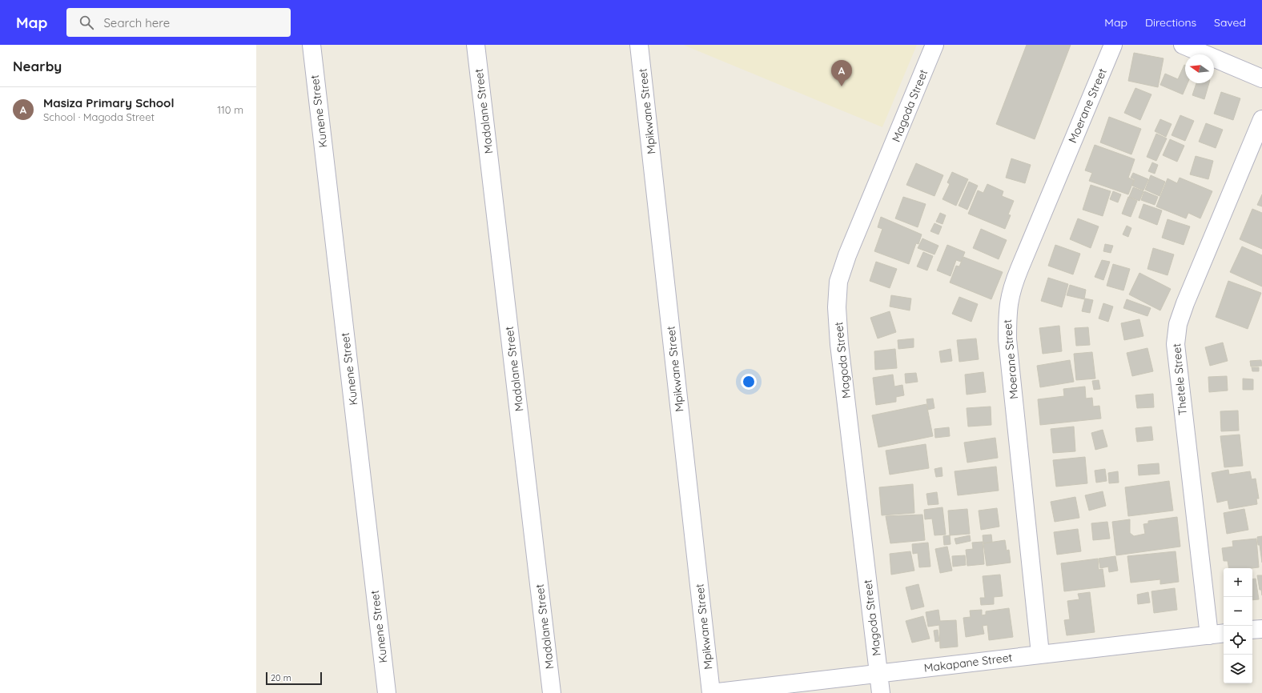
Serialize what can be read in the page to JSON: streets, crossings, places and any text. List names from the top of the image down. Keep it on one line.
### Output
{"streets":{"street":["Magoda Street","Moerane Street","Kunene Street","Madalane Street","Mpikwane Street","Thetele Street","Makapane Street"]},"crossings":[["Magoda Street","Makapane Street"],["Moerane Street","Makapane Street"],["Mpikwane Street","Makapane Street"],["Thetele Street","Makapane Street"]],"scale_bar":"20 m","north":"left","page":{"header":"Map","search":"Search here","nav":["Map","Directions","Saved"],"heading":"Nearby","pins":"A","list":[{"mark":"A","name":"Masiza Primary School","note":"School · Magoda Street","value":"110 m"}],"map_buttons":["+","−"],"scale":"20 m"}}
